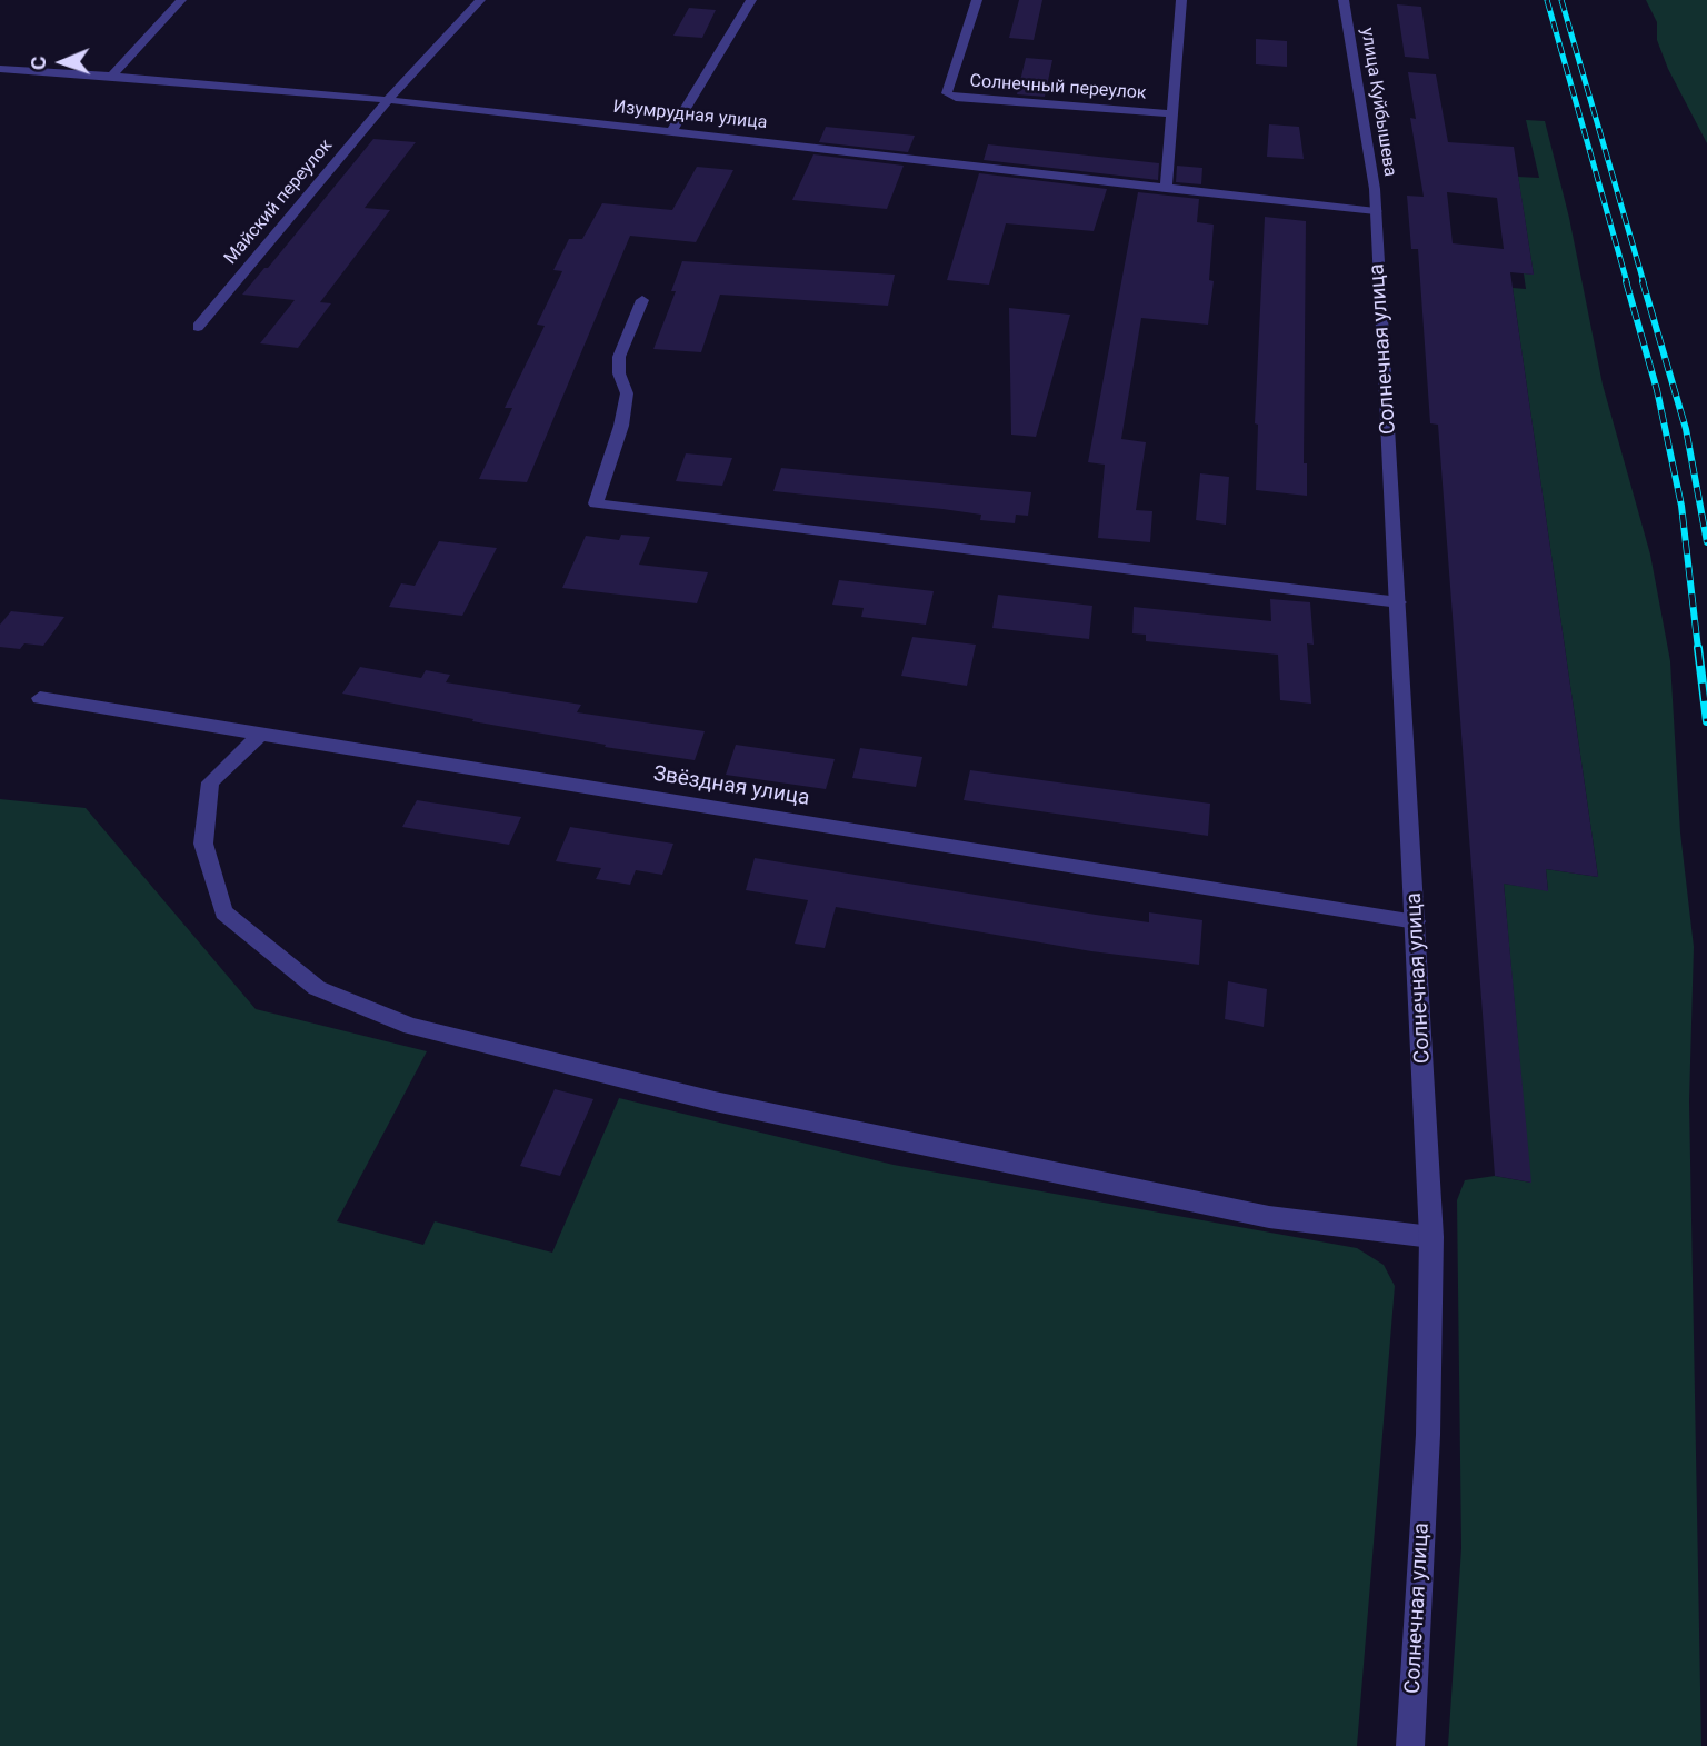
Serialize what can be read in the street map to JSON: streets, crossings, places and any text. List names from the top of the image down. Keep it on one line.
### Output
{"streets":{"street":["Солнечный переулок","улица Куйбышева","Изумрудная улица","Майский переулок","Солнечная улица","Звёздная улица"]},"crossings":[["улица Куйбышева","Изумрудная улица"],["улица Куйбышева","Солнечная улица"],["Изумрудная улица","Майский переулок"],["Изумрудная улица","Солнечная улица"],["Солнечная улица","Звёздная улица"]],"north":"left"}
